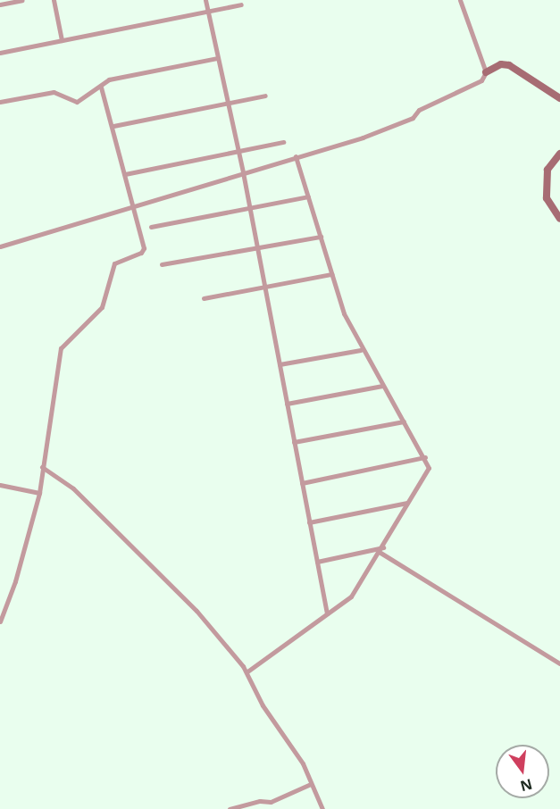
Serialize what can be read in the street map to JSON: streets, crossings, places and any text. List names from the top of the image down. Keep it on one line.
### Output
{"north":"bottom"}
